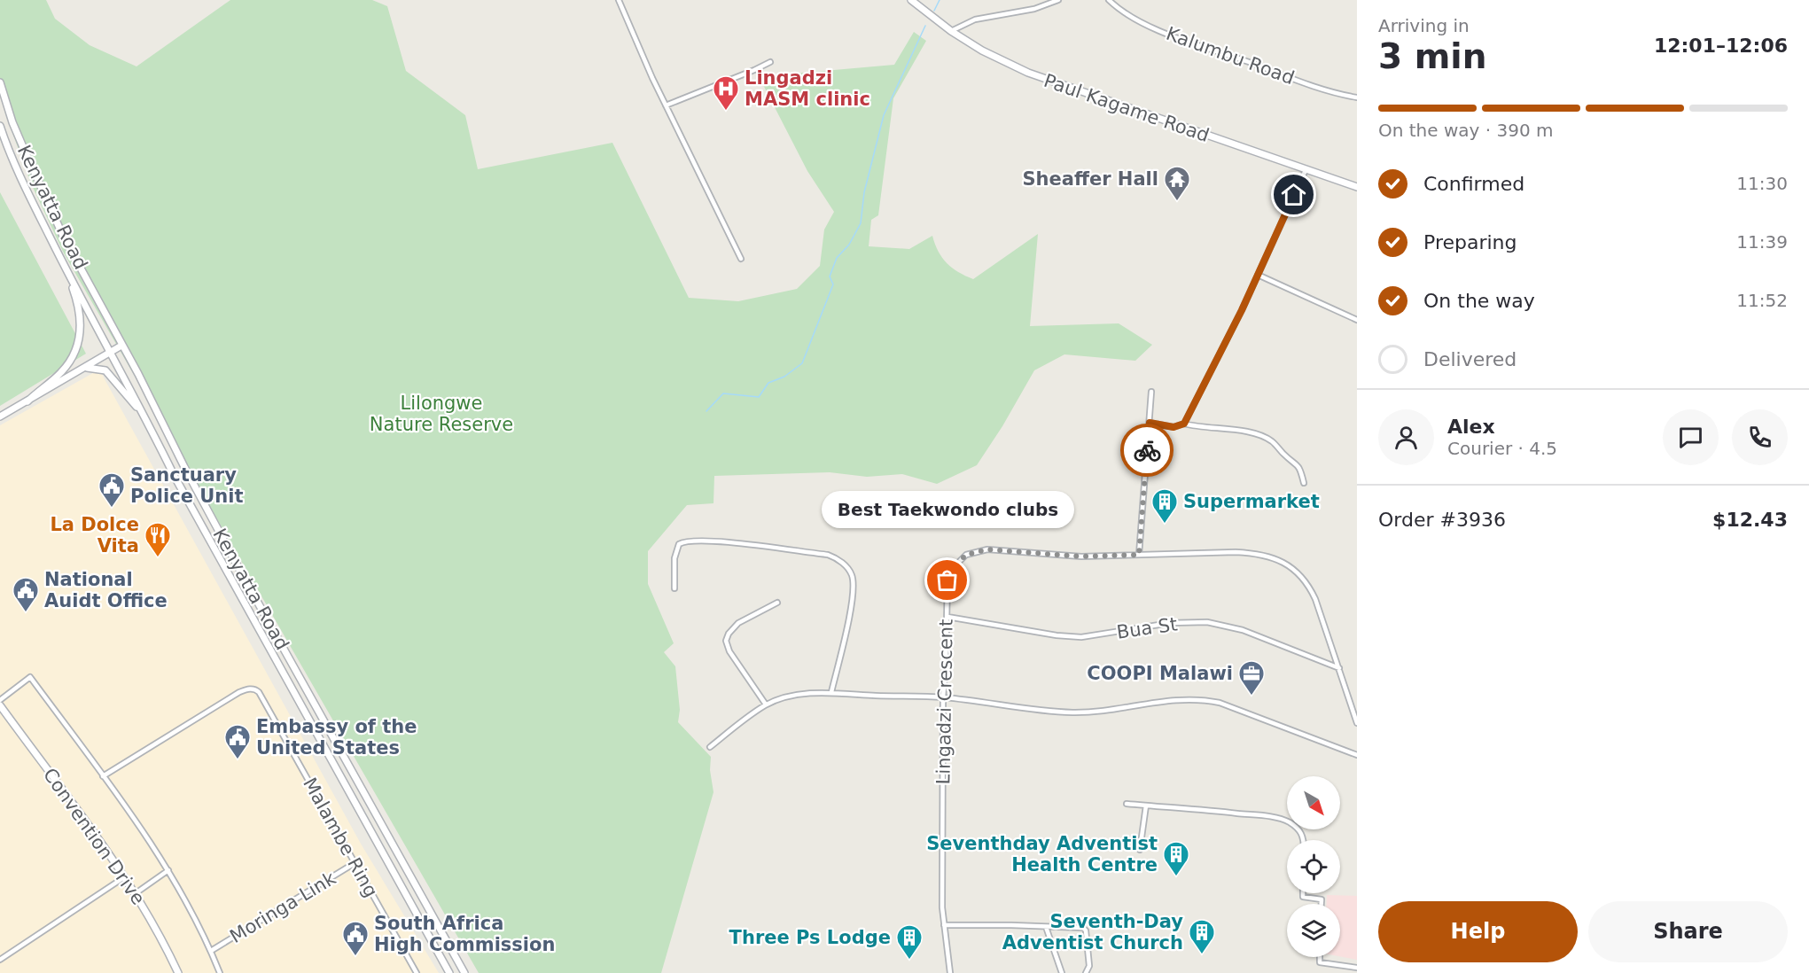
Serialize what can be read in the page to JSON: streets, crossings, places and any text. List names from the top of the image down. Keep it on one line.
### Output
{"streets":{"main road":["Paul Kagame Road","Kenyatta Road","Convention Drive"],"street":["Kalumbu Road","Bua St","Lingadzi Crescent","Malambe Ring","Moringa Link"]},"crossings":[["Bua St","Lingadzi Crescent"],["Malambe Ring","Moringa Link"]],"parks":["Lilongwe Nature Reserve"],"places":{"hospital":["Lingadzi MASM clinic"],"temple":["Sheaffer Hall"],"public building":["Sanctuary Police Unit","National Auidt Office","Embassy of the United States","South Africa High Commission"],"building":["Supermarket","Seventhday Adventist Health Centre","Seventh-Day Adventist Church","Three Ps Lodge"],"restaurant":["La Dolce Vita"],"other":["Best Taekwondo clubs"],"office":["COOPI Malawi"]},"north":"bottom right","page":{"heading":["3 min","Arriving in","12:01–12:06"],"panel":["Alex","Courier · 4.5","Order #3936","$12.43"],"bar":"On the way · 390 m","list":[["Confirmed","11:30"],["Preparing","11:39"],["On the way","11:52"],"Delivered"],"bubble":"Best Taekwondo clubs","buttons":["Help","Share"]}}
